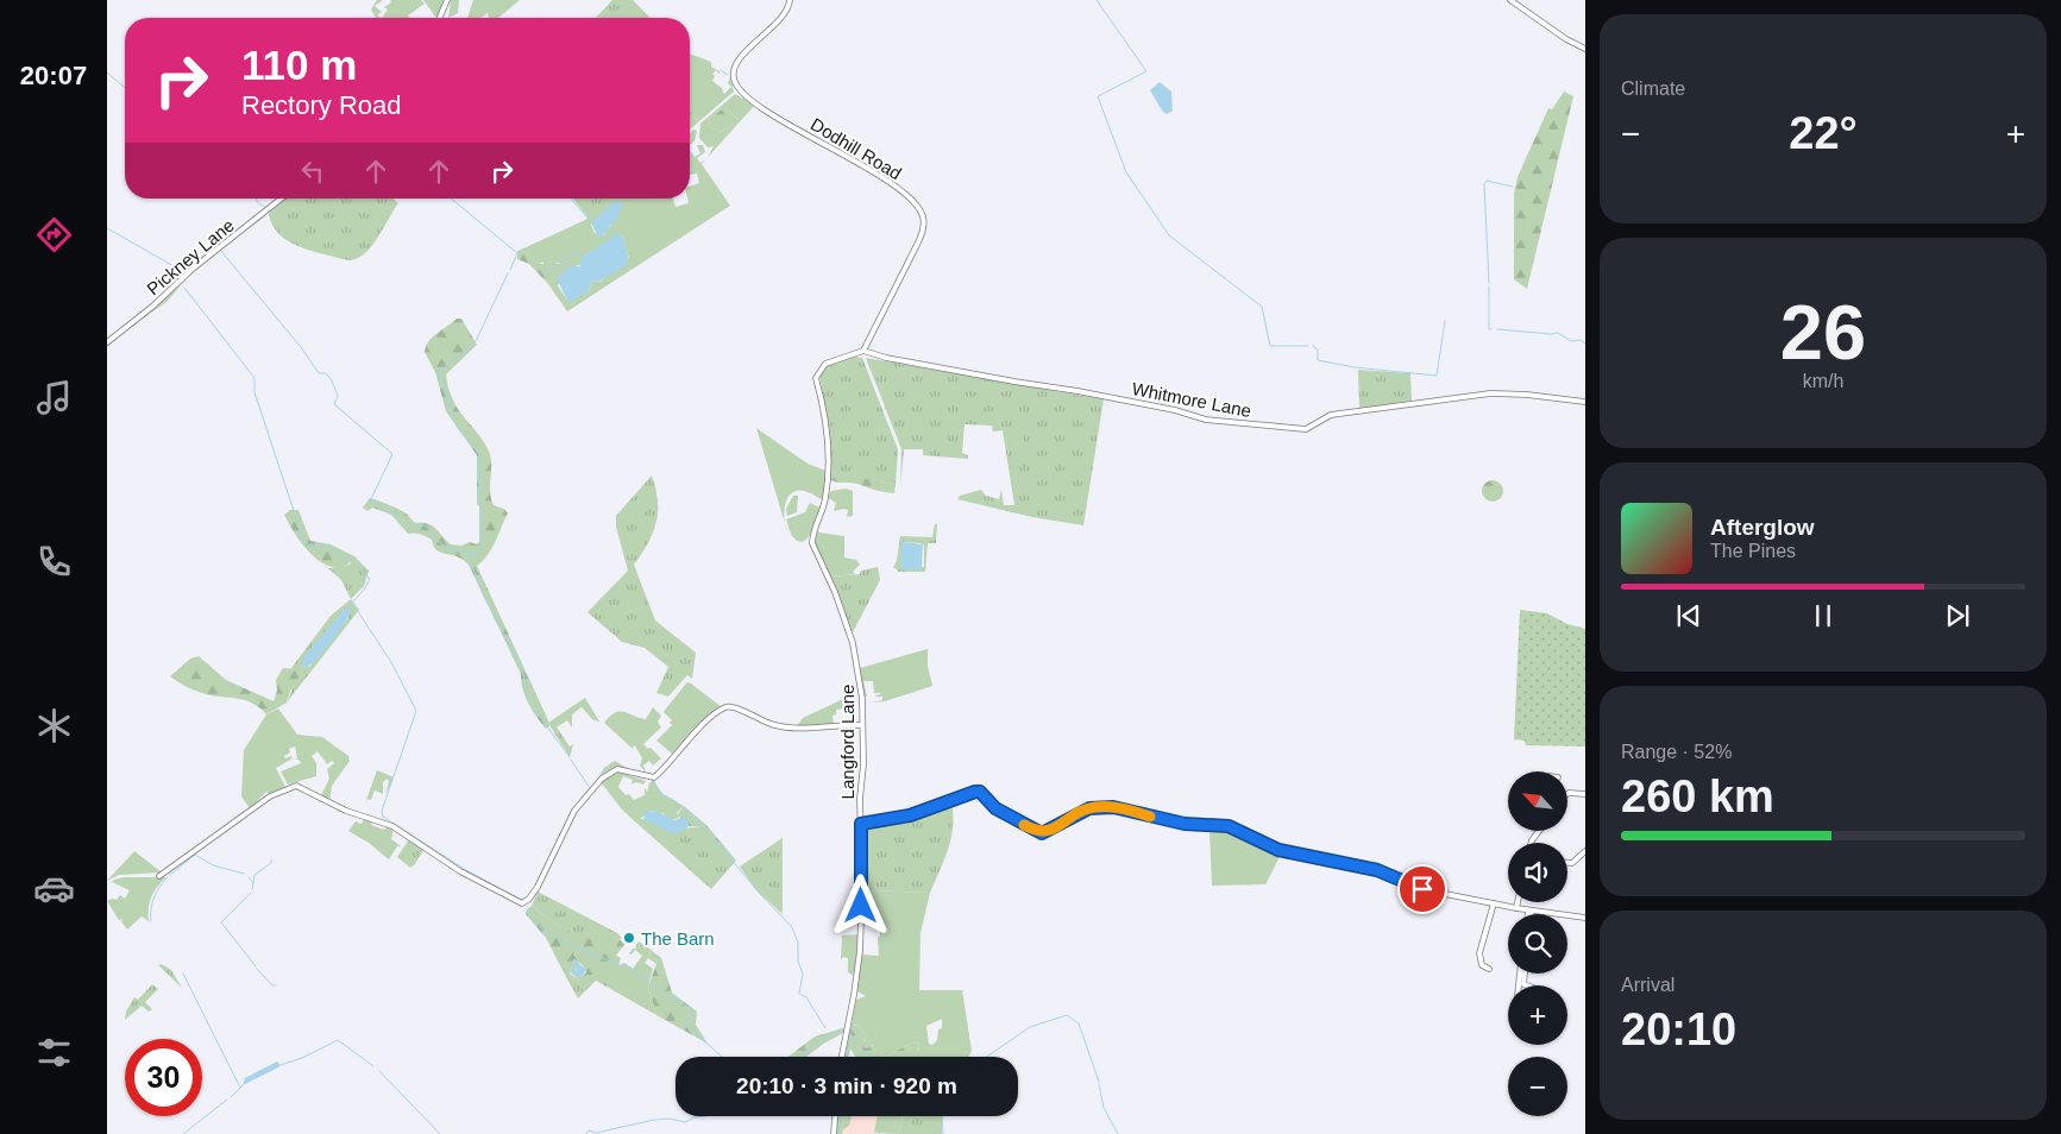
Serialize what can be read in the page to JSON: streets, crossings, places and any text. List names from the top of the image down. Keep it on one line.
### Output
{"streets":{"street":["Dodhill Road","Pickney Lane","Whitmore Lane","Langford Lane"]},"crossings":[["Dodhill Road","Whitmore Lane"],["Dodhill Road","Langford Lane"],["Whitmore Lane","Langford Lane"]],"places":["The Barn"],"north":"top left","page":{"tabs":"20:07","tile":["Climate",["26","km/h"],["Range · 52%","260 km"],["Arrival","20:10"]],"turn":["110 m","Rectory Road"],"heat":["−","22°","+"],"song":["Afterglow","The Pines"],"map_buttons":["+","−"],"limit":"30","trip":"20:10 · 3 min · 920 m"}}
